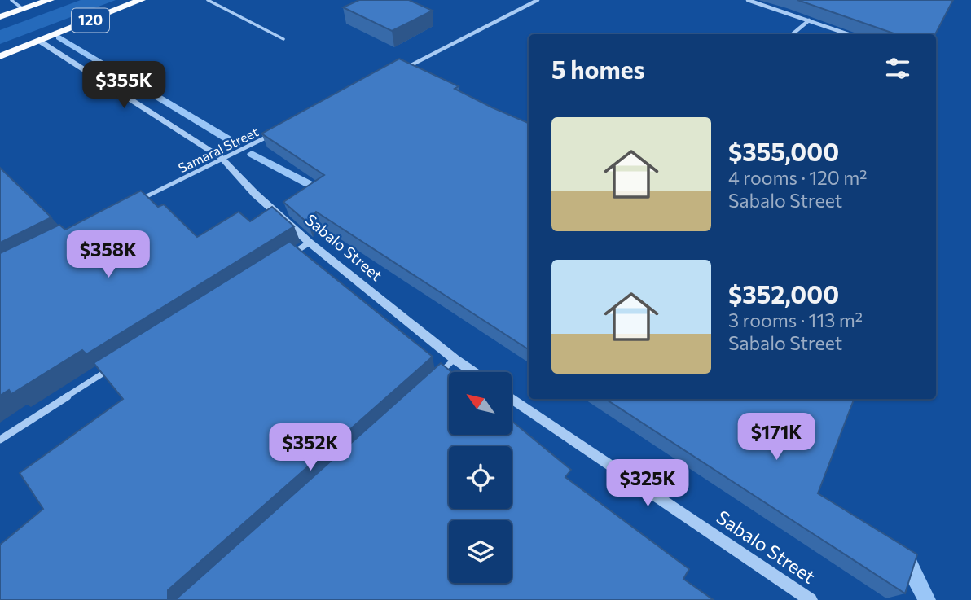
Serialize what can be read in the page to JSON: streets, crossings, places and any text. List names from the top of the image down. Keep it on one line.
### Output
{"streets":{"highway":["120"],"street":["Samaral Street","Sabalo Street"]},"crossings":[["120","Sabalo Street"],["Samaral Street","Sabalo Street"]],"north":"top left","page":{"heading":"5 homes","price":["$355K","$358K","$171K","$352K","$325K"],"list":[{"name":"$355,000","note":"4 rooms · 120 m² · Sabalo Street"},{"name":"$352,000","note":"3 rooms · 113 m² · Sabalo Street"}]}}
